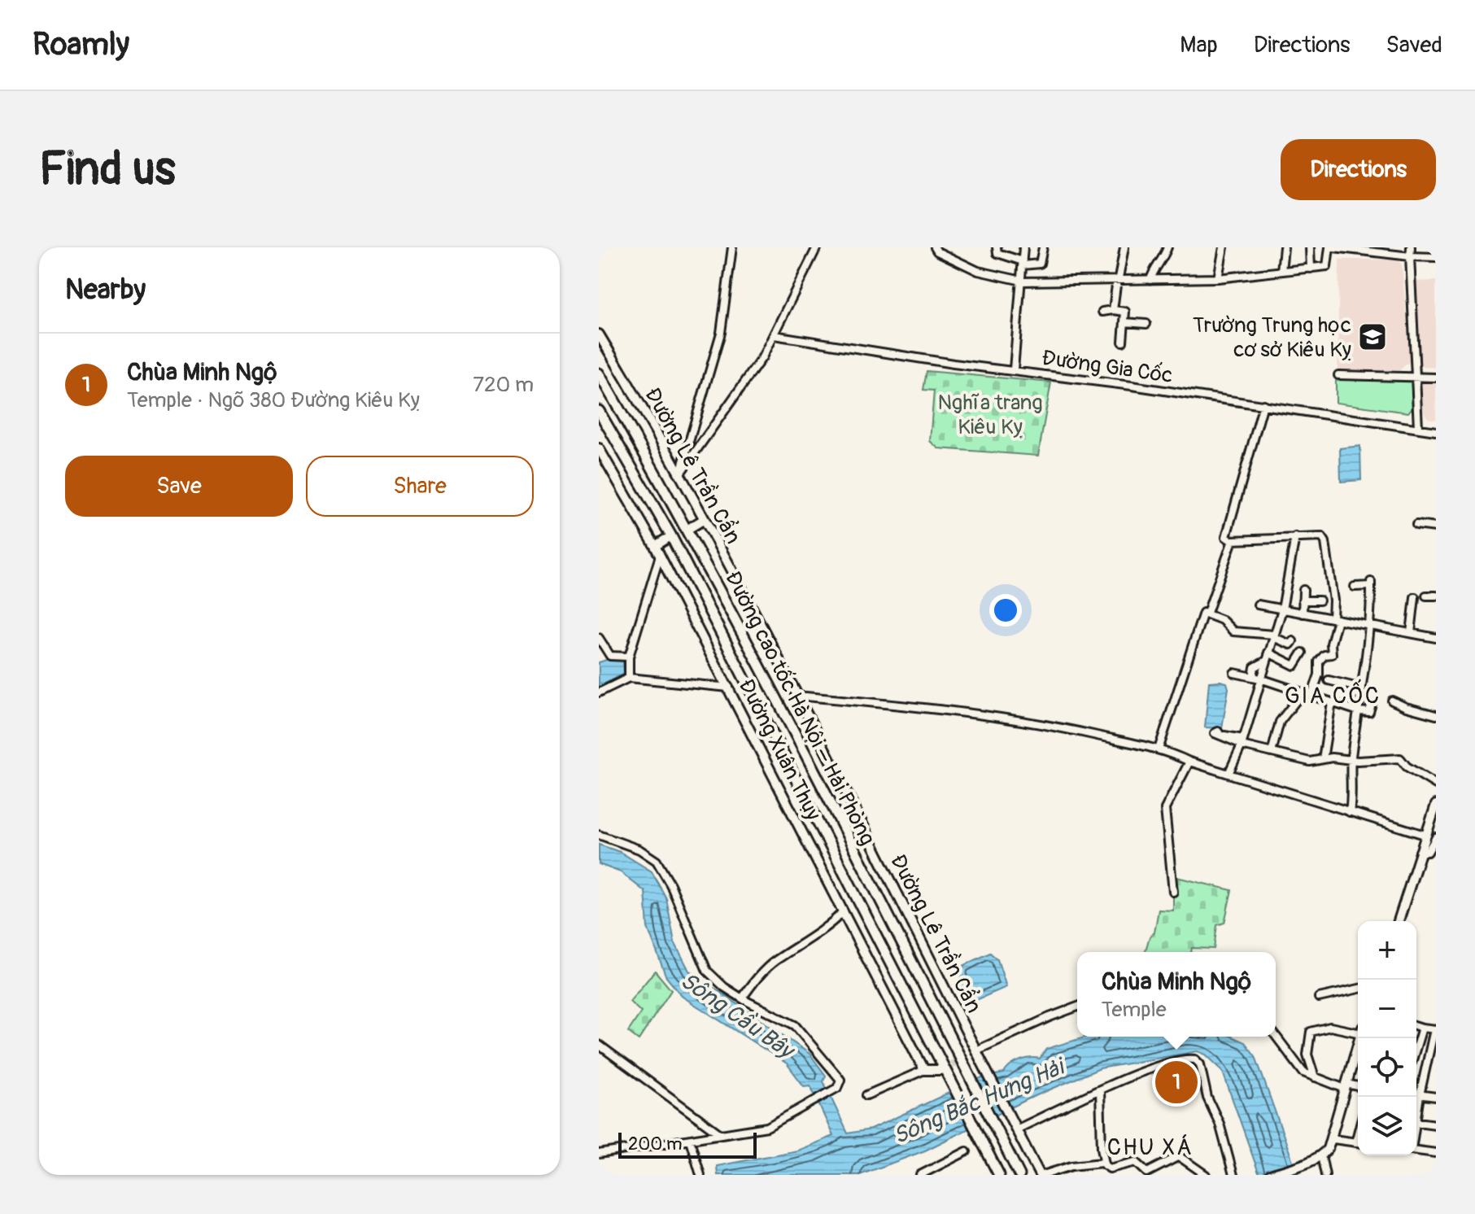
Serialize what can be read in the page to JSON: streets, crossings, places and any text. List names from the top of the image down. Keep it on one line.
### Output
{"streets":{"highway":["Đường cao tốc Hà Nội – Hải Phòng"],"main road":["Đường Lê Trần Cẩn","Đường Xuân Thụy"],"street":["Đường Gia Cốc"]},"districts":["GIA CỐC","CHU XÁ"],"water":["Sông Cầu Bây","Sông Bắc Hưng Hải"],"parks":["Nghĩa trang Kiêu Kỵ"],"places":{"school or university":["Trường Trung học cơ sở Kiêu Kỵ"]},"scale_bar":"200 m","page":{"header":"Roamly","nav":["Map","Directions","Saved"],"buttons":["Directions",["Save","Share"]],"title":"Find us","heading":"Nearby","list":[{"mark":"1","name":"Chùa Minh Ngộ","note":"Temple · Ngõ 380 Đường Kiêu Kỵ","value":"720 m"}],"map_buttons":["+","−"],"popup":["Chùa Minh Ngộ","Temple"],"pins":"1","scale":"200 m"}}
